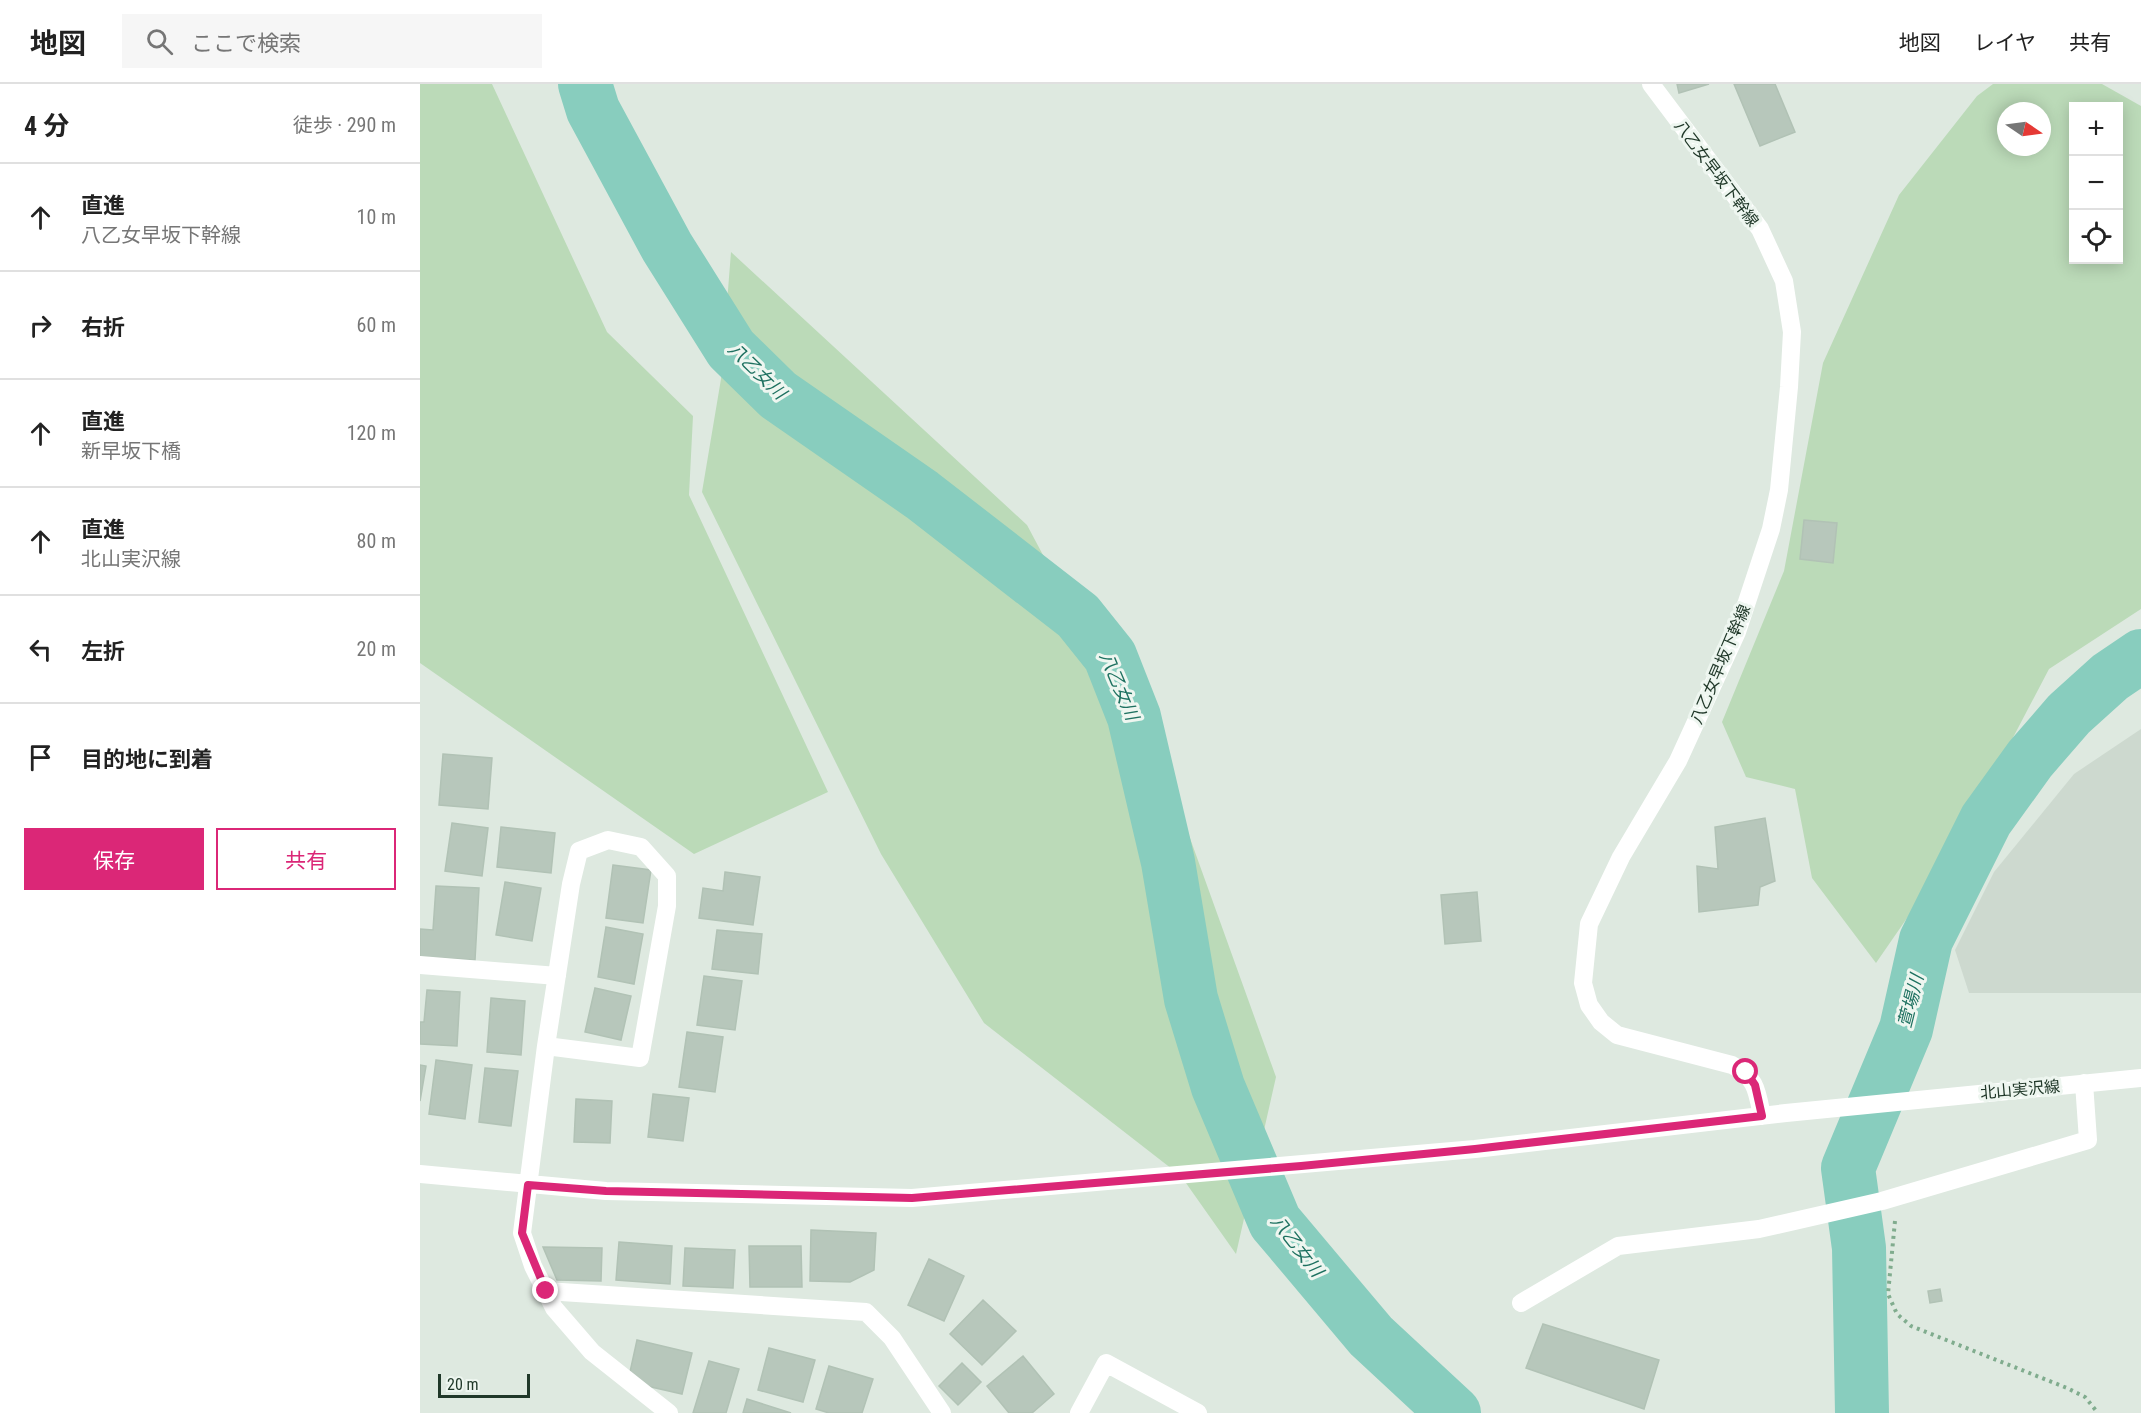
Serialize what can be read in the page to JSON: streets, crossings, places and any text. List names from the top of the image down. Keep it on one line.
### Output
{"streets":{"street":["八乙女早坂下幹線","北山実沢線"]},"crossings":[["八乙女早坂下幹線","北山実沢線"]],"water":["八乙女川","萱場川"],"scale_bar":"20 m","north":"right","page":{"header":"地図","search":"ここで検索","nav":["地図","レイヤ","共有"],"heading":["4 分","徒歩 · 290 m"],"map_buttons":["+","−"],"list":[["直進","八乙女早坂下幹線","10 m"],["右折","60 m"],["直進","新早坂下橋","120 m"],["直進","北山実沢線","80 m"],["左折","20 m"],"目的地に到着"],"buttons":["保存","共有"],"scale":"20 m"}}
